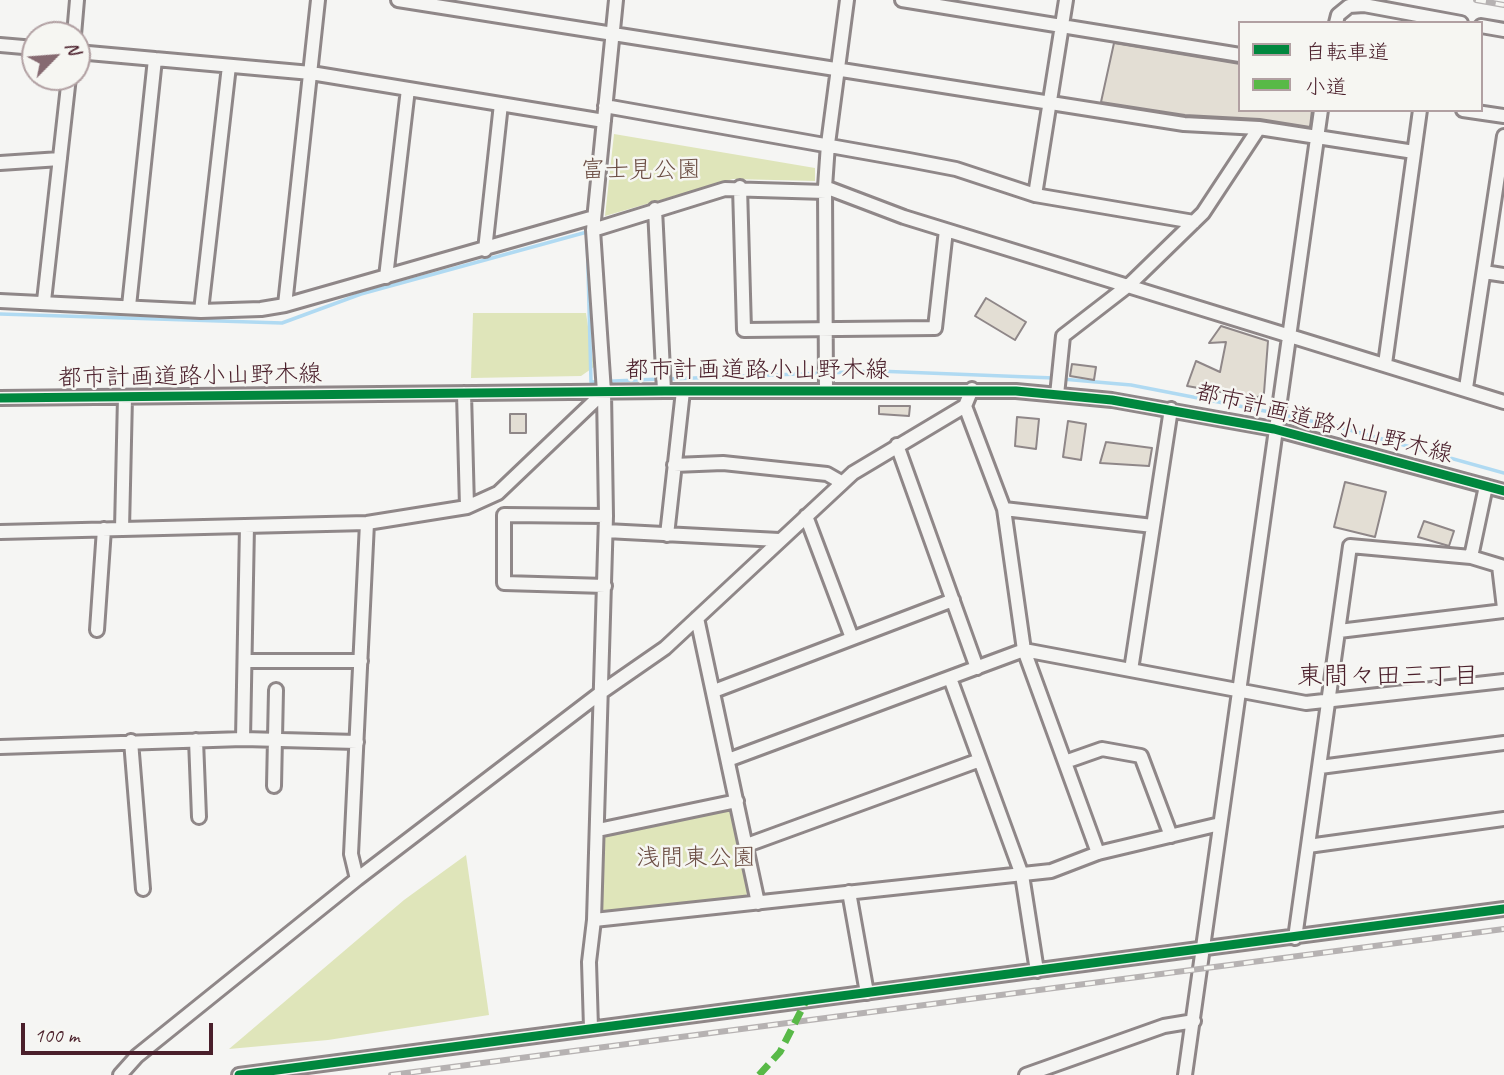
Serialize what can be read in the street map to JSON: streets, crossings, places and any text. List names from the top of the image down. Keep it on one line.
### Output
{"streets":{"street":["都市計画道路小山野木線"]},"districts":["東間々田三丁目"],"parks":["富士見公園","浅間東公園"],"legend":["自転車道","小道"],"scale_bar":"100 m","north":"top right"}
